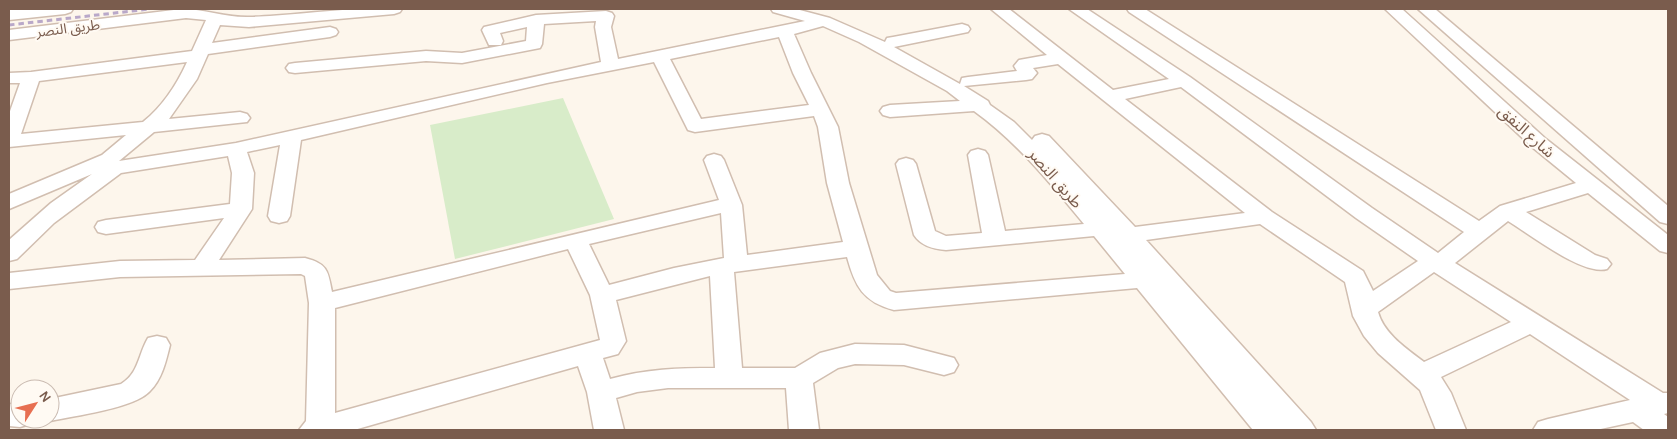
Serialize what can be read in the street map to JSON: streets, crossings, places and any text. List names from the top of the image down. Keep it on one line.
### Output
{"streets":{"street":["طريق النصر","شارع النفق"]},"north":"top right"}
